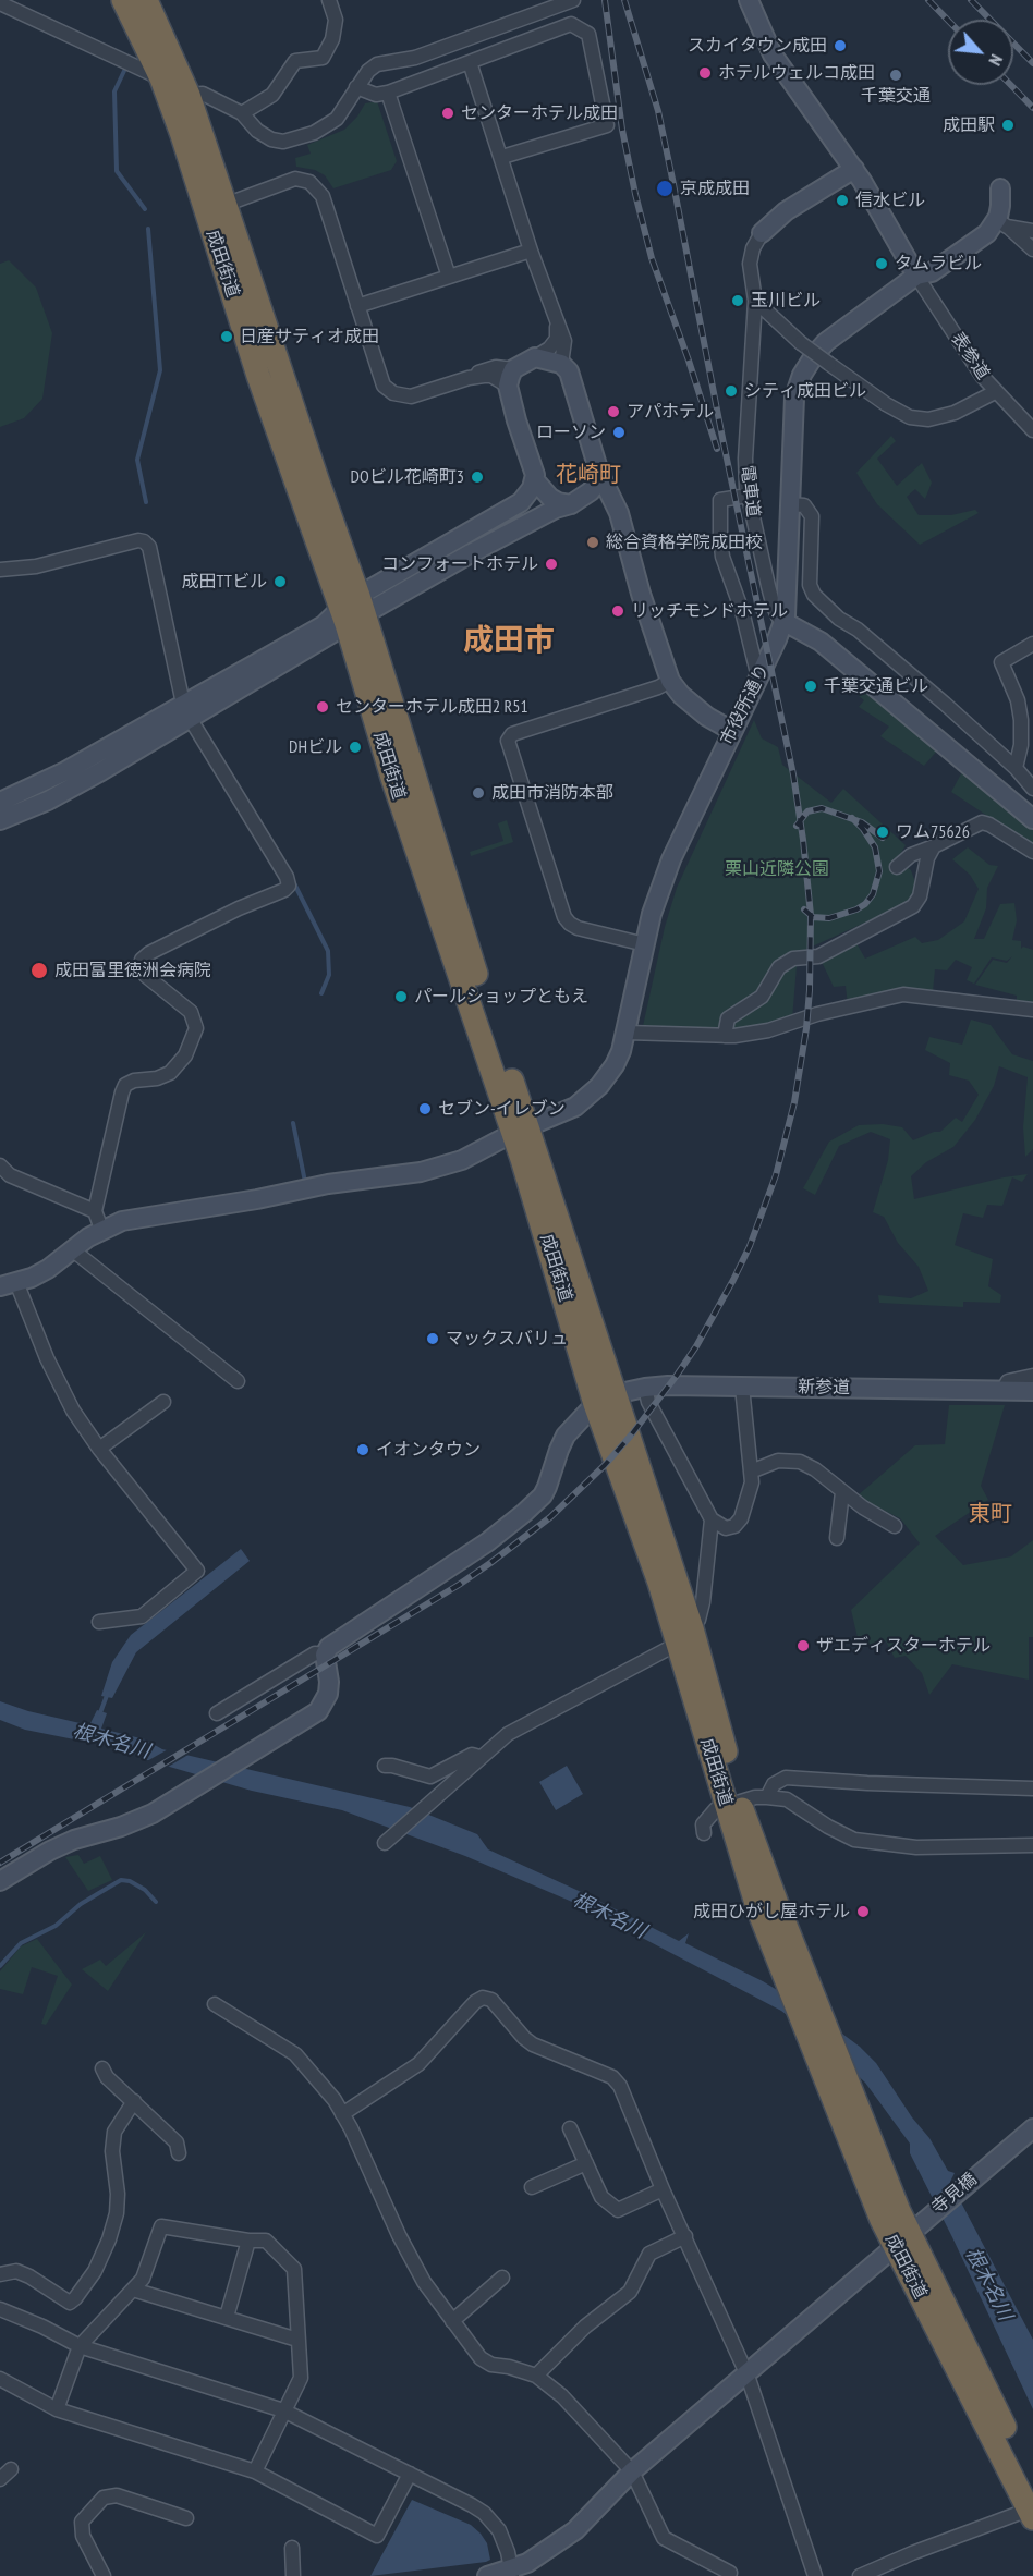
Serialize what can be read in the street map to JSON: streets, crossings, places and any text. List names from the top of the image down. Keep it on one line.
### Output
{"streets":{"highway":["成田街道"],"street":["表参道","電車道","市役所通り","新参道","寺見橋"]},"crossings":[["成田街道","市役所通り"],["成田街道","新参道"],["成田街道","寺見橋"],["表参道","市役所通り"],["電車道","市役所通り"]],"districts":["花崎町","成田市","東町"],"water":["根木名川"],"parks":["栗山近隣公園"],"places":["スカイタウン成田","ホテルウェルコ成田","千葉交通","センターホテル成田","成田駅","京成成田","信水ビル","タムラビル","玉川ビル","日産サティオ成田","シティ成田ビル","アパホテル","ローソン","DOビル花崎町3","総合資格学院成田校","コンフォートホテル","成田TTビル","リッチモンドホテル","千葉交通ビル","センターホテル成田2 R51","DHビル","成田市消防本部","ワム75626","成田富里徳洲会病院","パールショップともえ","セブン-イレブン","マックスバリュ","イオンタウン","ザエディスターホテル","成田ひがし屋ホテル"],"north":"bottom right"}
